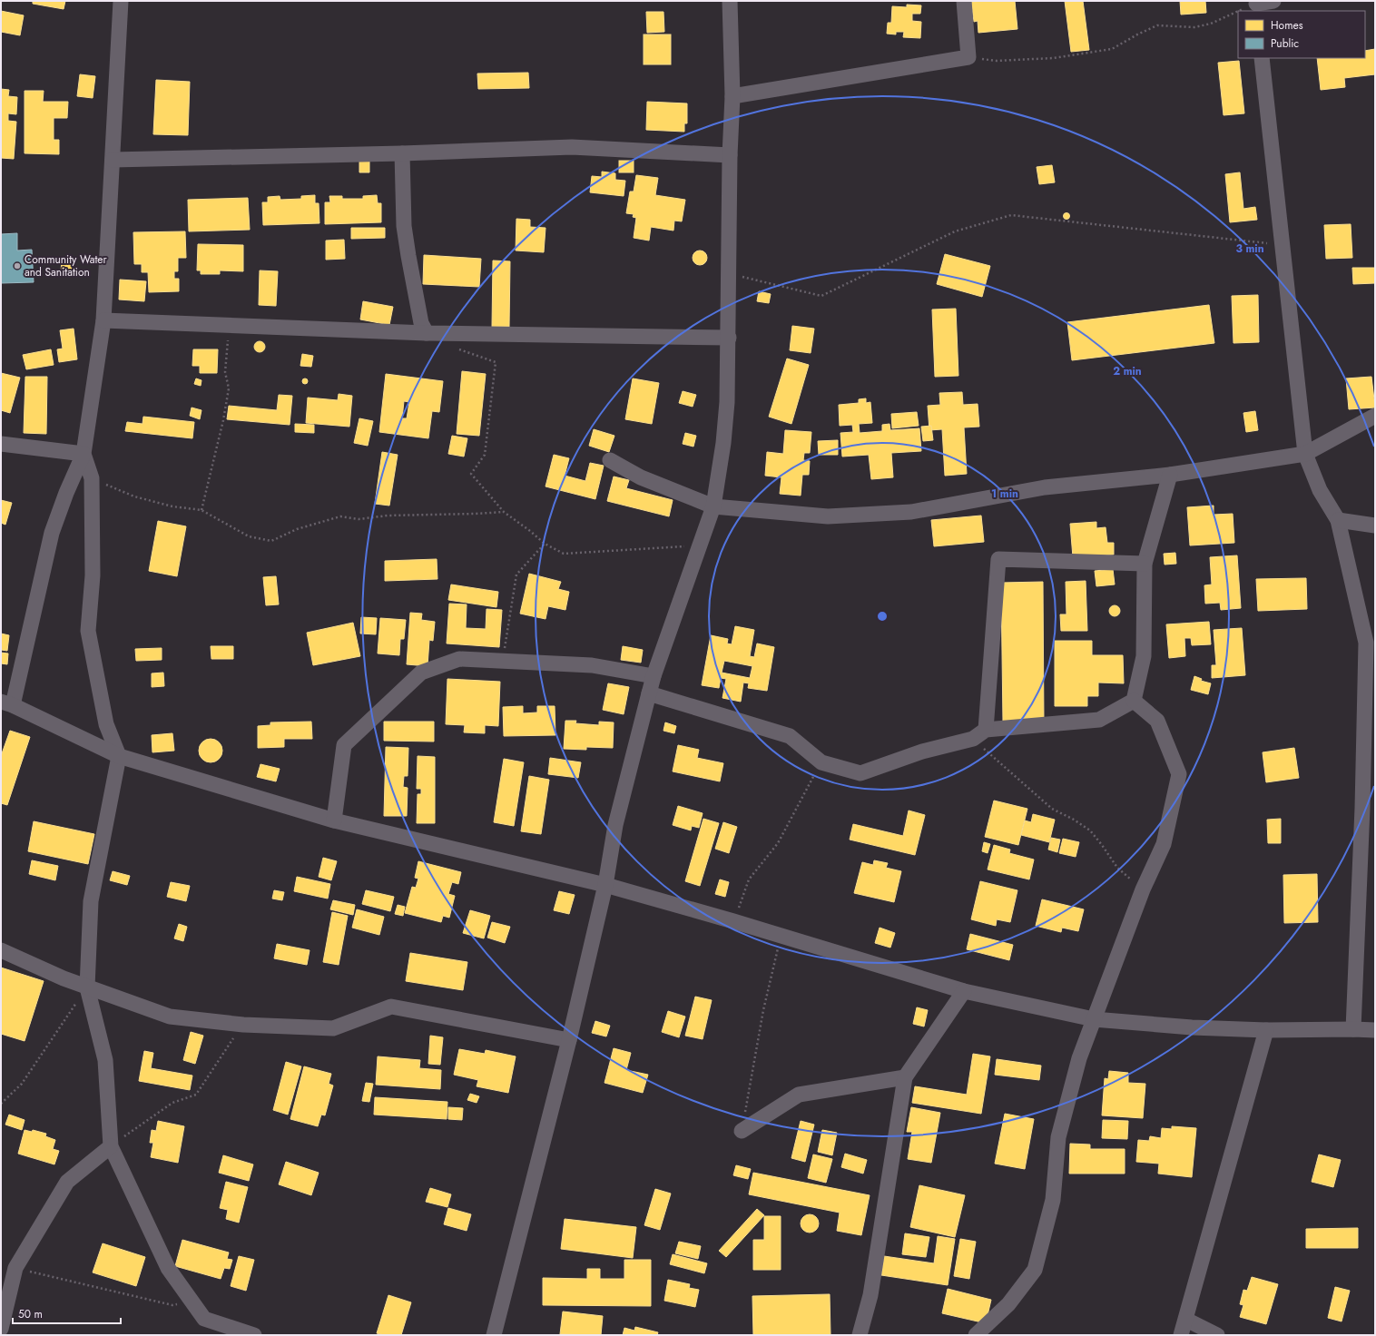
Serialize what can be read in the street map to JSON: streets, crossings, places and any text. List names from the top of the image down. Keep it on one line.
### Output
{"places":["Community Water and Sanitation"],"legend":["Homes","Public"],"scale_bar":"50 m","rings":["3 min","2 min","1 min"]}
